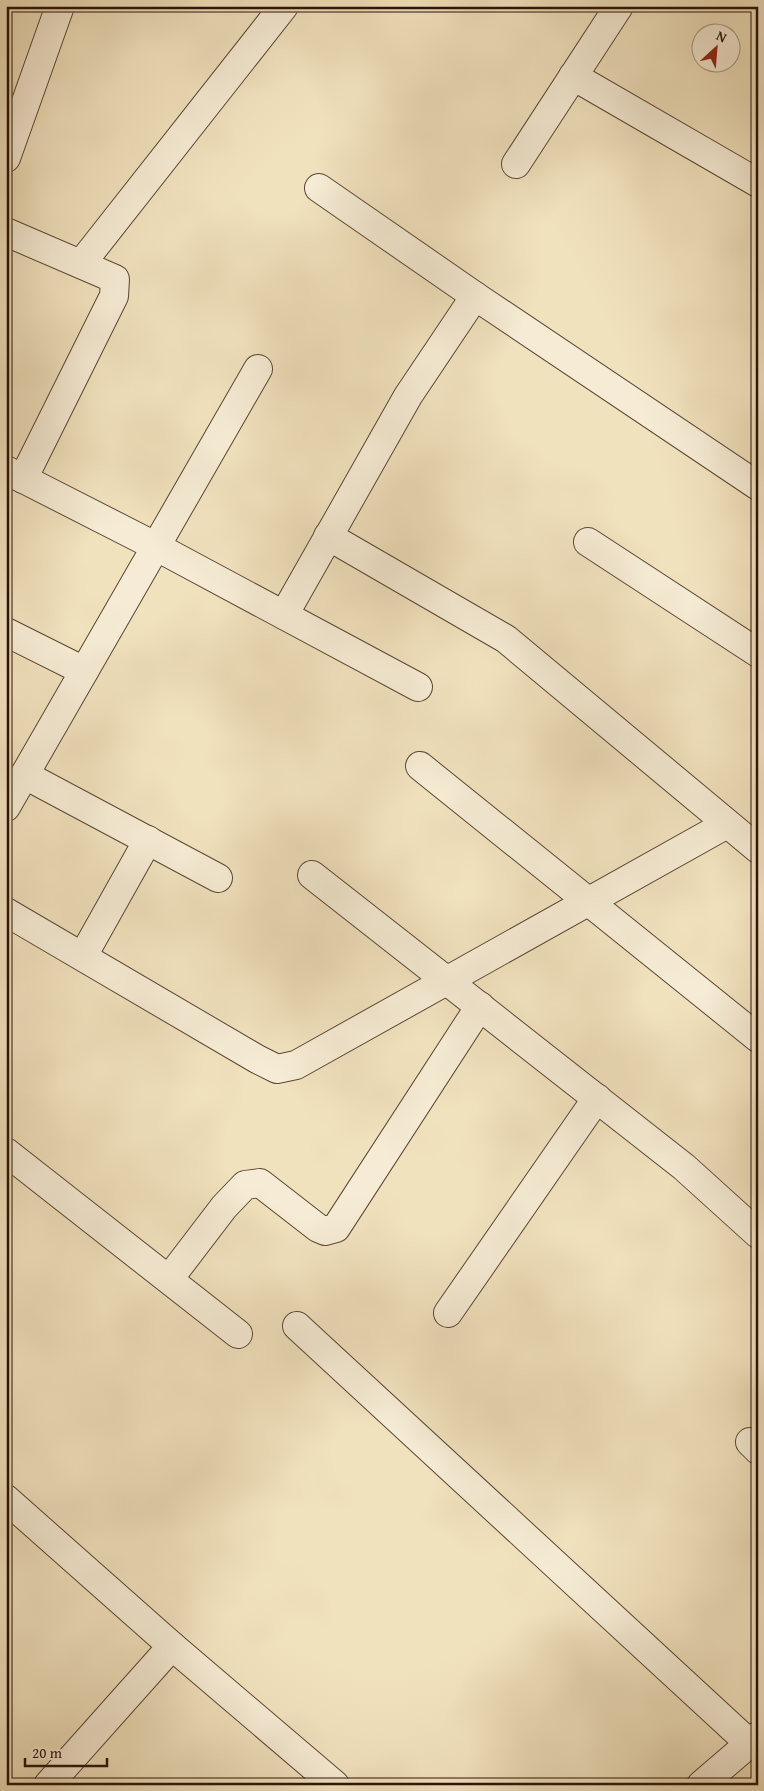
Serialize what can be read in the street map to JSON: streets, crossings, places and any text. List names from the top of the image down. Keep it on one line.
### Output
{"scale_bar":"20 m","north":"top right"}
